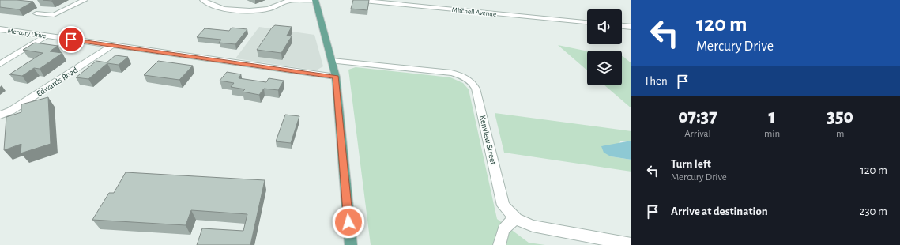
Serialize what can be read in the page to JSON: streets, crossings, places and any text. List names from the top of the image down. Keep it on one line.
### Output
{"streets":{"street":["Mitchell Avenue","Mercury Drive","Edwards Road","Kenview Street"]},"crossings":[["Mercury Drive","Edwards Road"]],"page":{"turn":["120 m","Mercury Drive"],"then":"Then","eta":["07:37","Arrival","1","min","350","m"],"list":[{"name":"Turn left","note":"Mercury Drive","value":"120 m"},{"name":"Arrive at destination","value":"230 m"}]}}
